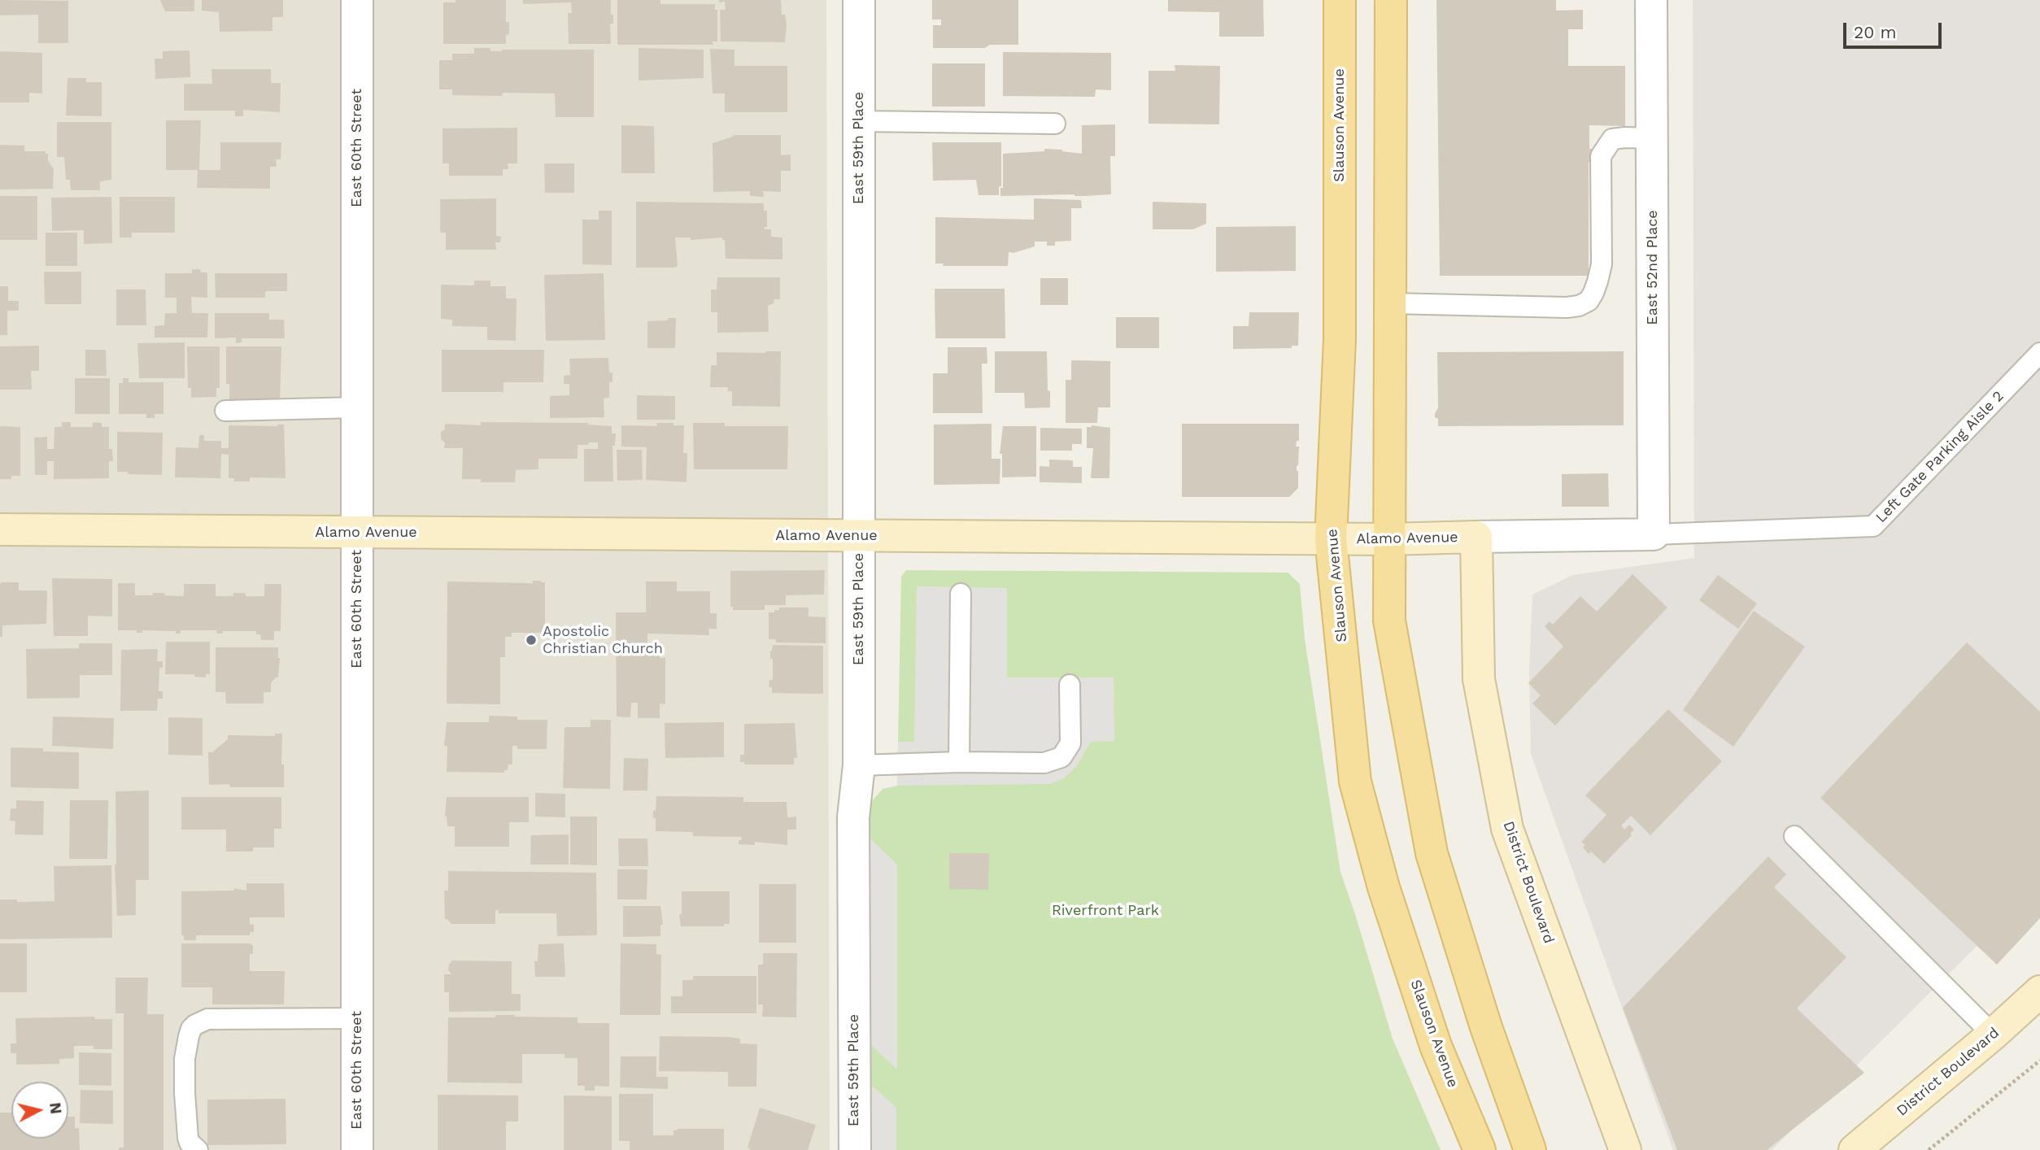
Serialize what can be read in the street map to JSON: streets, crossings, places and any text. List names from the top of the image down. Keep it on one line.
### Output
{"streets":{"main road":["Slauson Avenue"],"street":["East 60th Street","East 59th Place","East 52nd Place","Alamo Avenue","District Boulevard"],"lane":["Left Gate Parking Aisle 2"]},"crossings":[["Slauson Avenue","Alamo Avenue"],["East 60th Street","Alamo Avenue"],["East 59th Place","Alamo Avenue"],["East 52nd Place","Left Gate Parking Aisle 2"],["East 52nd Place","Alamo Avenue"],["Left Gate Parking Aisle 2","Alamo Avenue"],["Alamo Avenue","District Boulevard"]],"parks":["Riverfront Park"],"places":["Apostolic Christian Church"],"scale_bar":"20 m","north":"right"}
